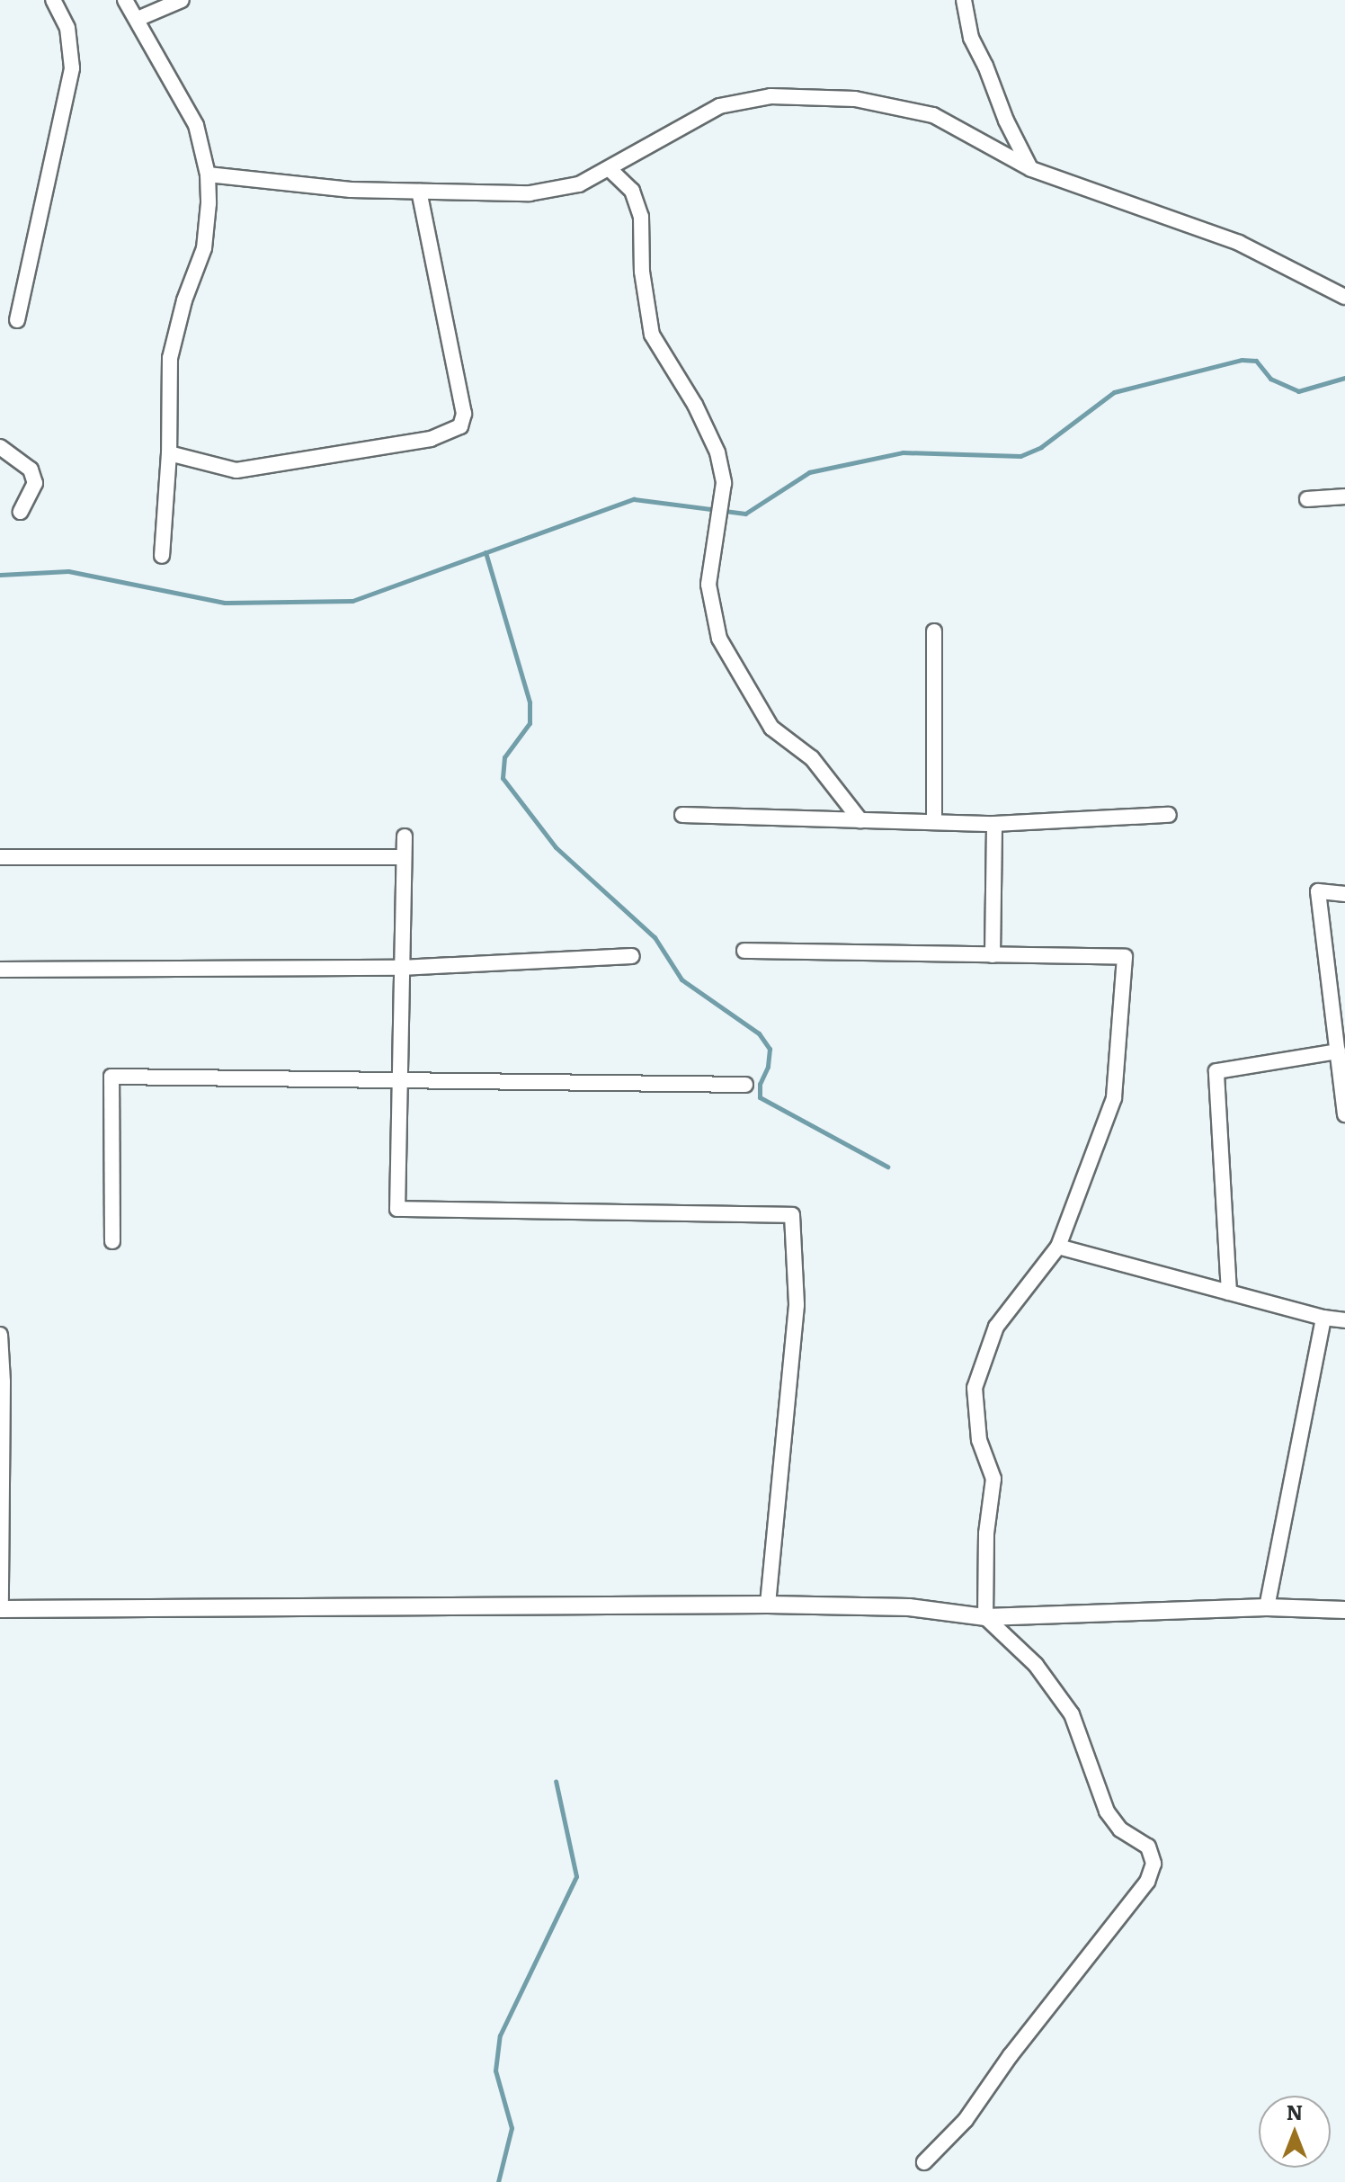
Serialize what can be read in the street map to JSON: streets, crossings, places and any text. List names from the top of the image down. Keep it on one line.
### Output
{"north":"top"}
